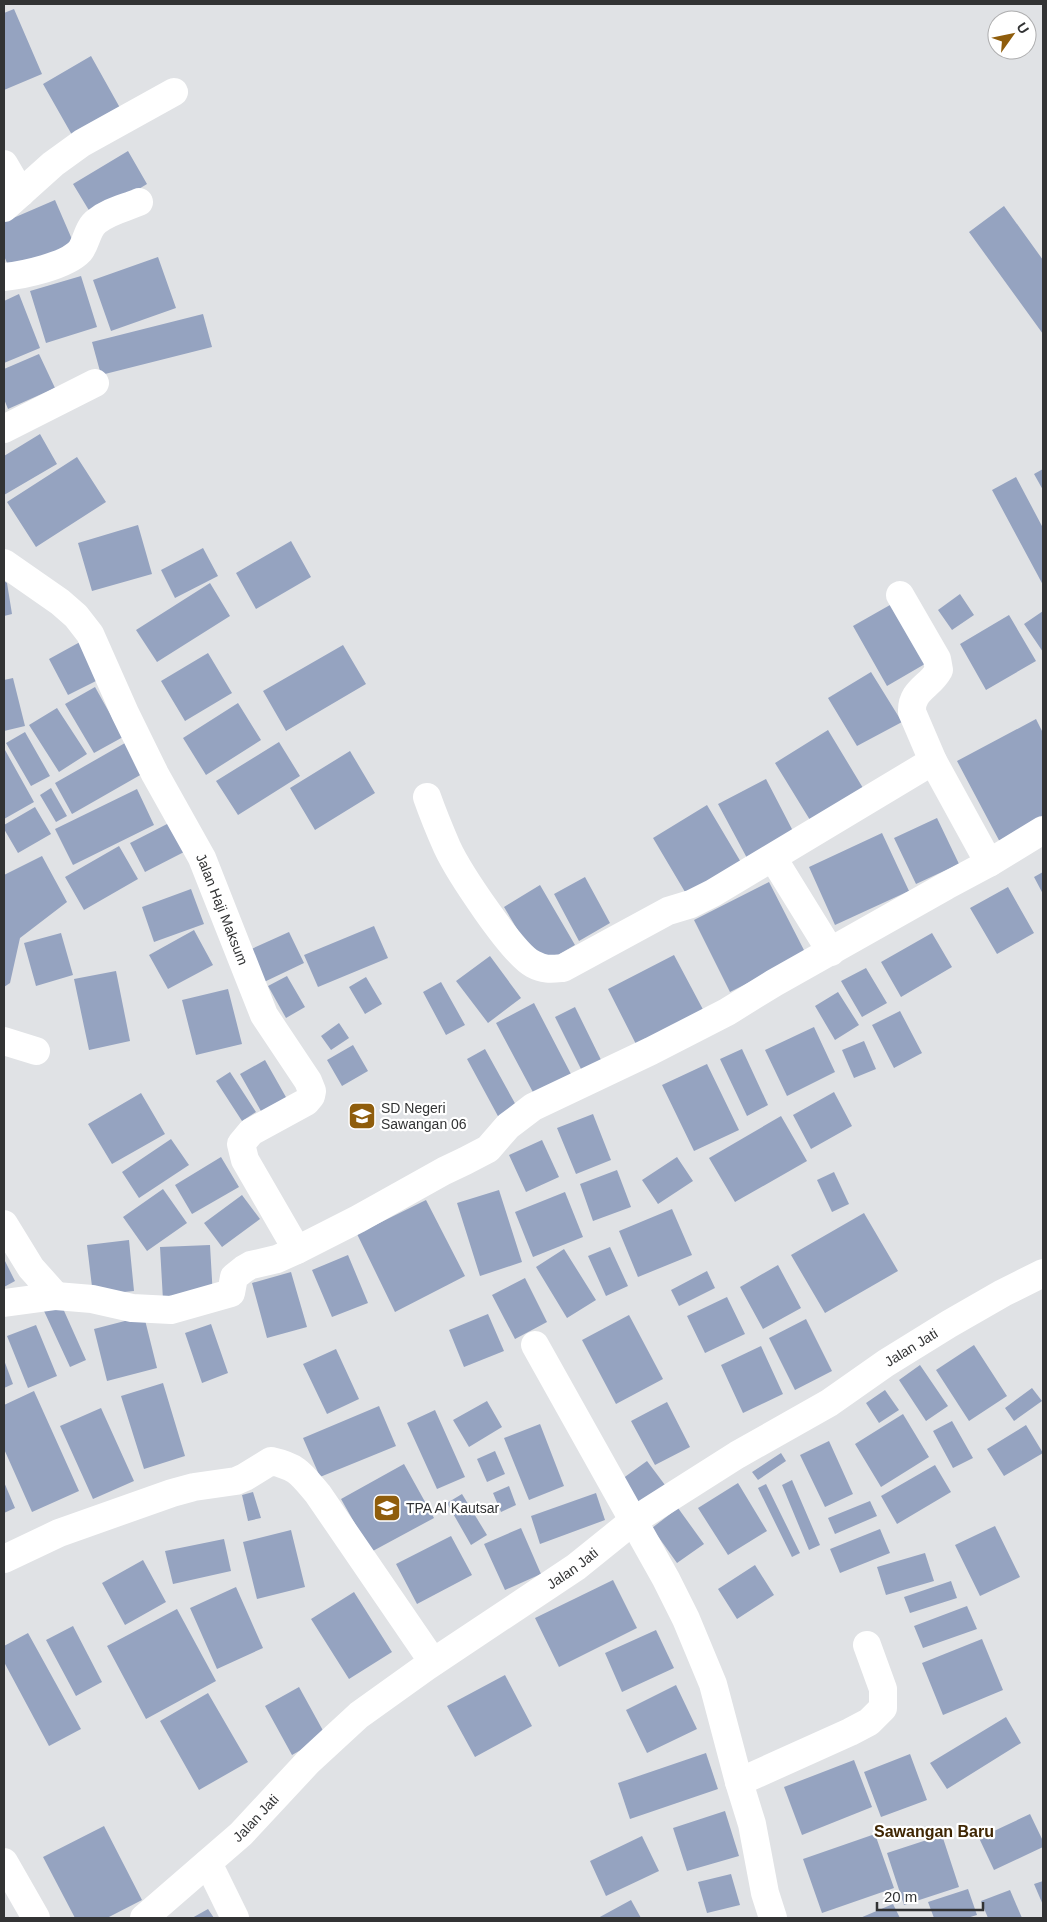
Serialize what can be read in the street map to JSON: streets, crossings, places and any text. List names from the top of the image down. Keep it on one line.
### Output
{"streets":{"street":["Jalan Haji Maksum","Jalan Jati"]},"districts":["Sawangan Baru"],"places":{"school or university":["SD Negeri Sawangan 06","TPA Al Kautsar"]},"scale_bar":"20 m","north":"top right"}
